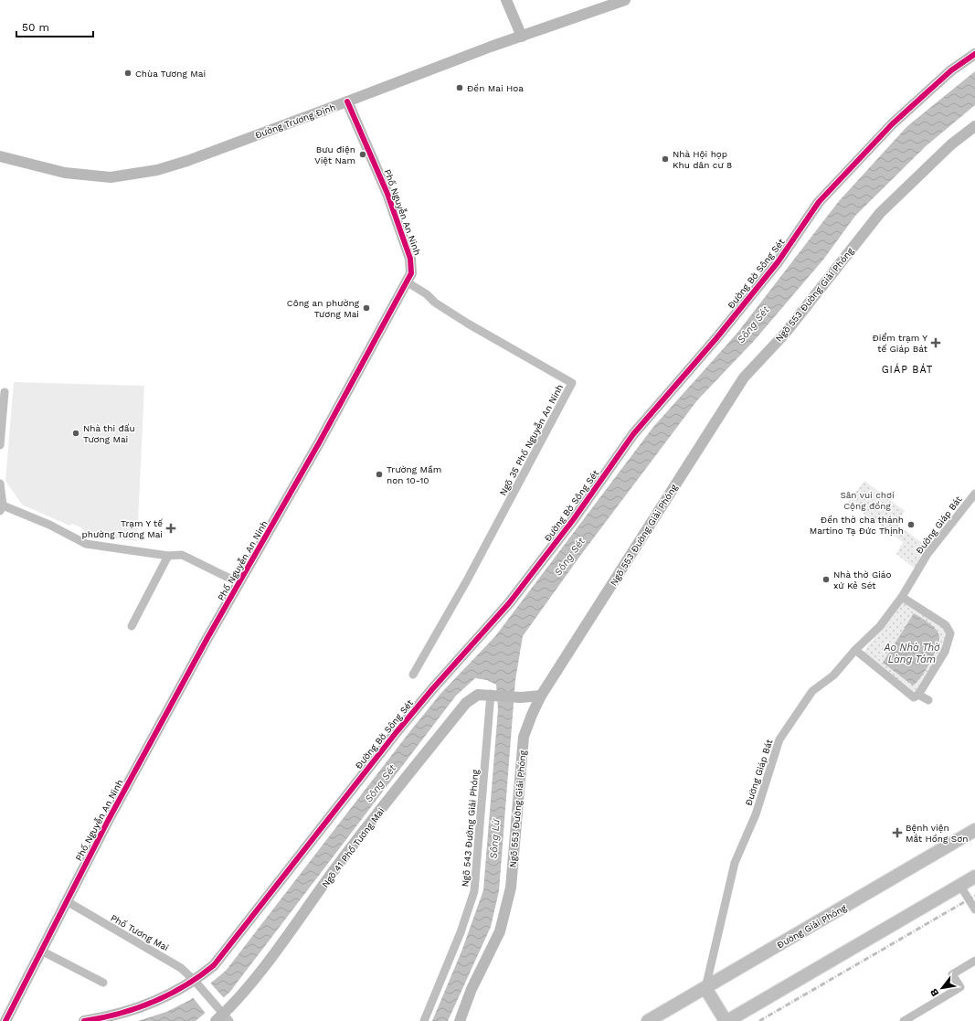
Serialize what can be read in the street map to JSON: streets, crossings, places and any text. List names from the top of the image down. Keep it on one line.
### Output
{"streets":{"main road":["Đường Giải Phóng"],"street":["Đường Trương Định","Phố Nguyễn An Ninh","Đường Bờ Sông Sét","Ngõ 553 Đường Giải Phóng","Ngõ 35 Phố Nguyễn An Ninh","Đường Giáp Bát","Ngõ 543 Đường Giải Phóng","Ngõ 41 Phố Tương Mai","Phố Tương Mai"]},"crossings":[["Đường Trương Định","Phố Nguyễn An Ninh"],["Phố Nguyễn An Ninh","Ngõ 35 Phố Nguyễn An Ninh"],["Phố Nguyễn An Ninh","Phố Tương Mai"],["Đường Bờ Sông Sét","Phố Tương Mai"],["Ngõ 553 Đường Giải Phóng","Ngõ 41 Phố Tương Mai"],["Đường Giáp Bát","Đường Giải Phóng"],["Ngõ 543 Đường Giải Phóng","Ngõ 41 Phố Tương Mai"],["Ngõ 41 Phố Tương Mai","Phố Tương Mai"]],"districts":["GIÁP BÁT"],"water":["Sông Sét","Ao Nhà Thờ Làng Tám","Sông Lừ"],"parks":["Sân vui chơi Cộng đồng"],"places":{"other":["Chùa Tương Mai","Đền Mai Hoa","Bưu điện Việt Nam","Nhà Hội họp Khu dân cư 8","Công an phường Tương Mai","Nhà thi đấu Tương Mai","Trường Mầm non 10-10","Đền thờ cha thánh Martino Tạ Đức Thịnh","Nhà thờ Giáo xứ Kẻ Sét"],"health":["Điểm trạm Y tế Giáp Bát","Trạm Y tế phường Tương Mai","Bệnh viện Mắt Hồng Sơn"]},"scale_bar":"50 m","north":"bottom left"}
